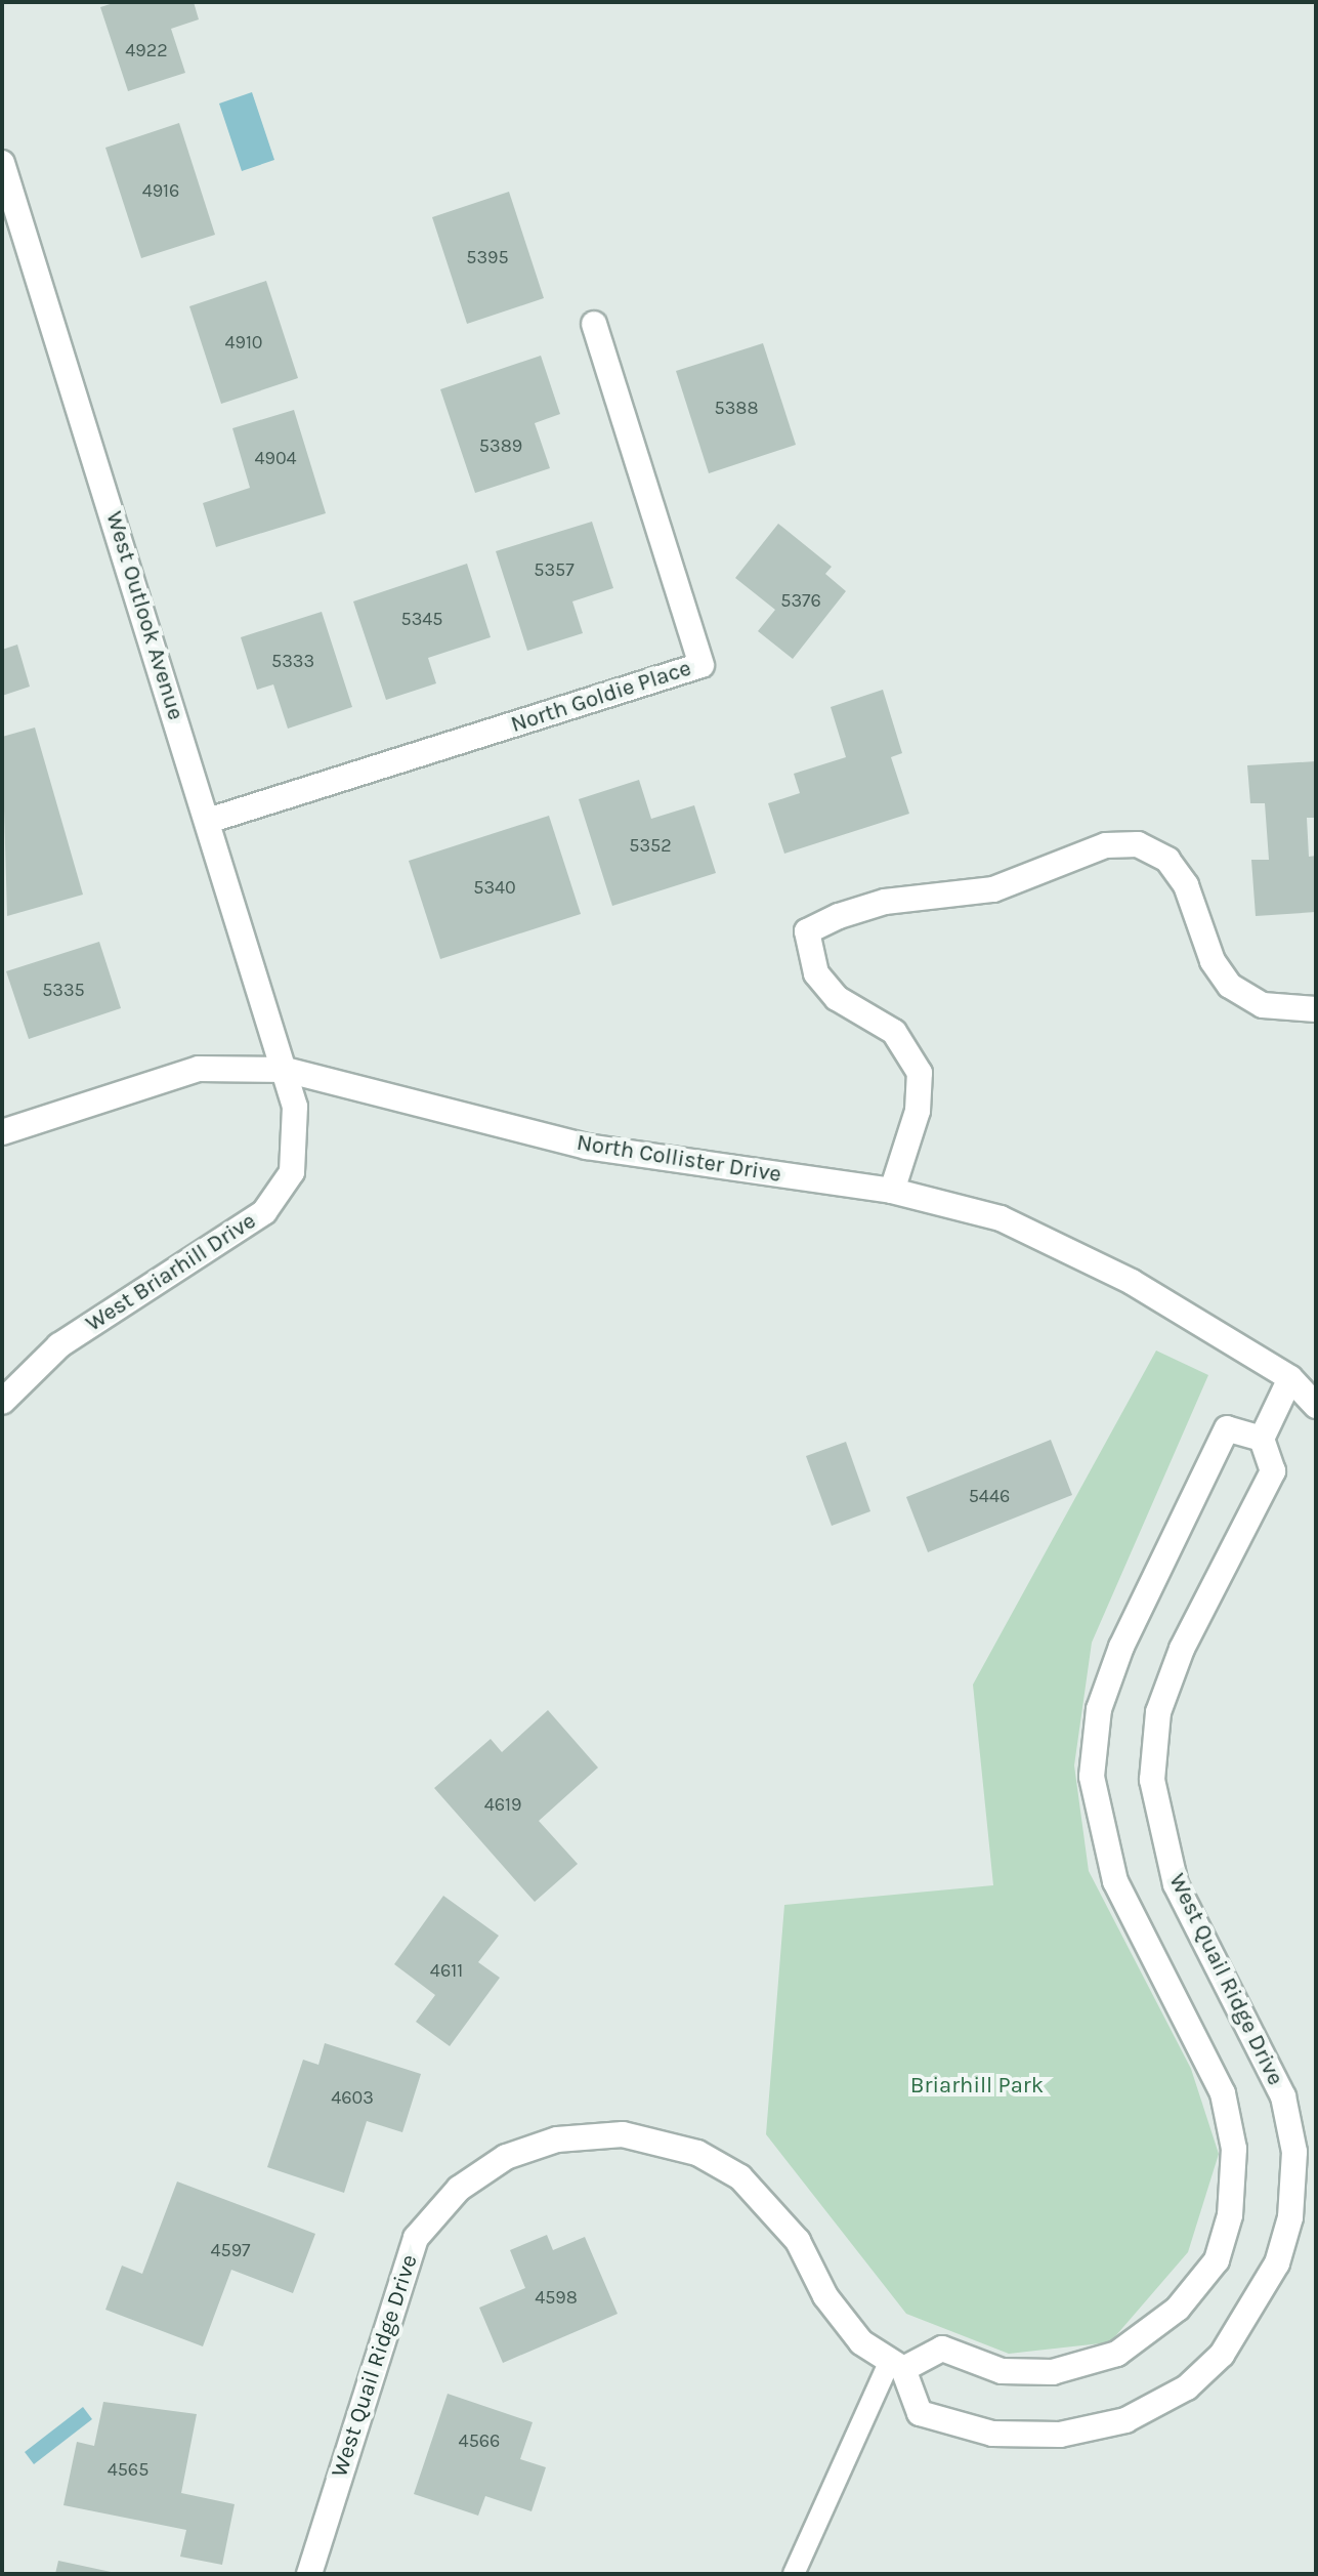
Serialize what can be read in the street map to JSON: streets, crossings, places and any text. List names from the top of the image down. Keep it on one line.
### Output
{"streets":{"street":["West Outlook Avenue","North Goldie Place","North Collister Drive","West Briarhill Drive","West Quail Ridge Drive"]},"crossings":[["West Outlook Avenue","North Goldie Place"],["West Outlook Avenue","North Collister Drive"],["West Outlook Avenue","West Briarhill Drive"],["North Collister Drive","West Briarhill Drive"]],"parks":["Briarhill Park"],"house_numbers":["4922","4916","5395","4910","5388","5389","4904","5357","5376","5345","5333","5352","5340","5335","5446","4619","4611","4603","4597","4598","4566","4565"]}
